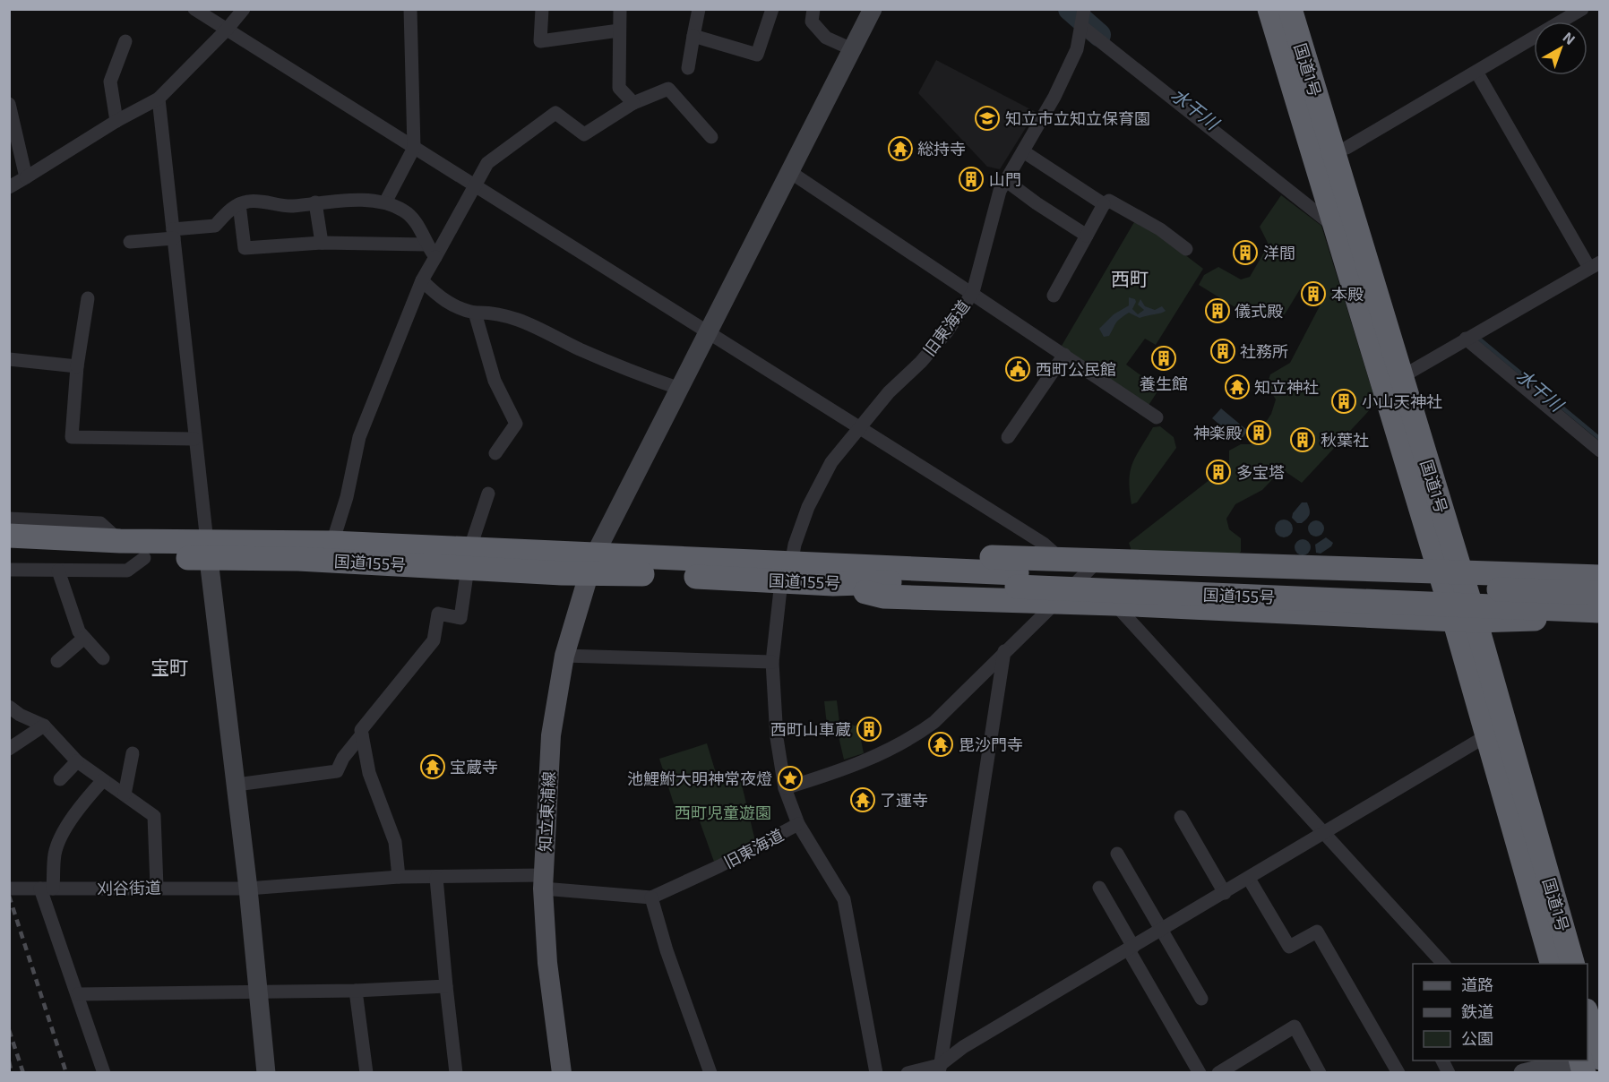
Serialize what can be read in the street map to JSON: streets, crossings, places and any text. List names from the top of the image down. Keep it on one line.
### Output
{"streets":{"highway":["国道1号","国道155号"],"main road":["知立東浦線"],"street":["旧東海道","刈谷街道"]},"crossings":[["旧東海道","国道155号"],["旧東海道","刈谷街道"],["国道155号","知立東浦線"],["知立東浦線","刈谷街道"]],"districts":["西町","宝町"],"water":["水干川"],"parks":["西町児童遊園"],"places":{"school or university":["知立市立知立保育園"],"temple":["総持寺","知立神社","毘沙門寺","宝蔵寺","了運寺"],"building":["山門","洋間","本殿","儀式殿","社務所","養生館","小山天神社","神楽殿","秋葉社","多宝塔","西町山車蔵"],"public building":["西町公民館"],"place":["池鯉鮒大明神常夜燈"]},"legend":["道路","鉄道","公園"],"north":"top right"}
